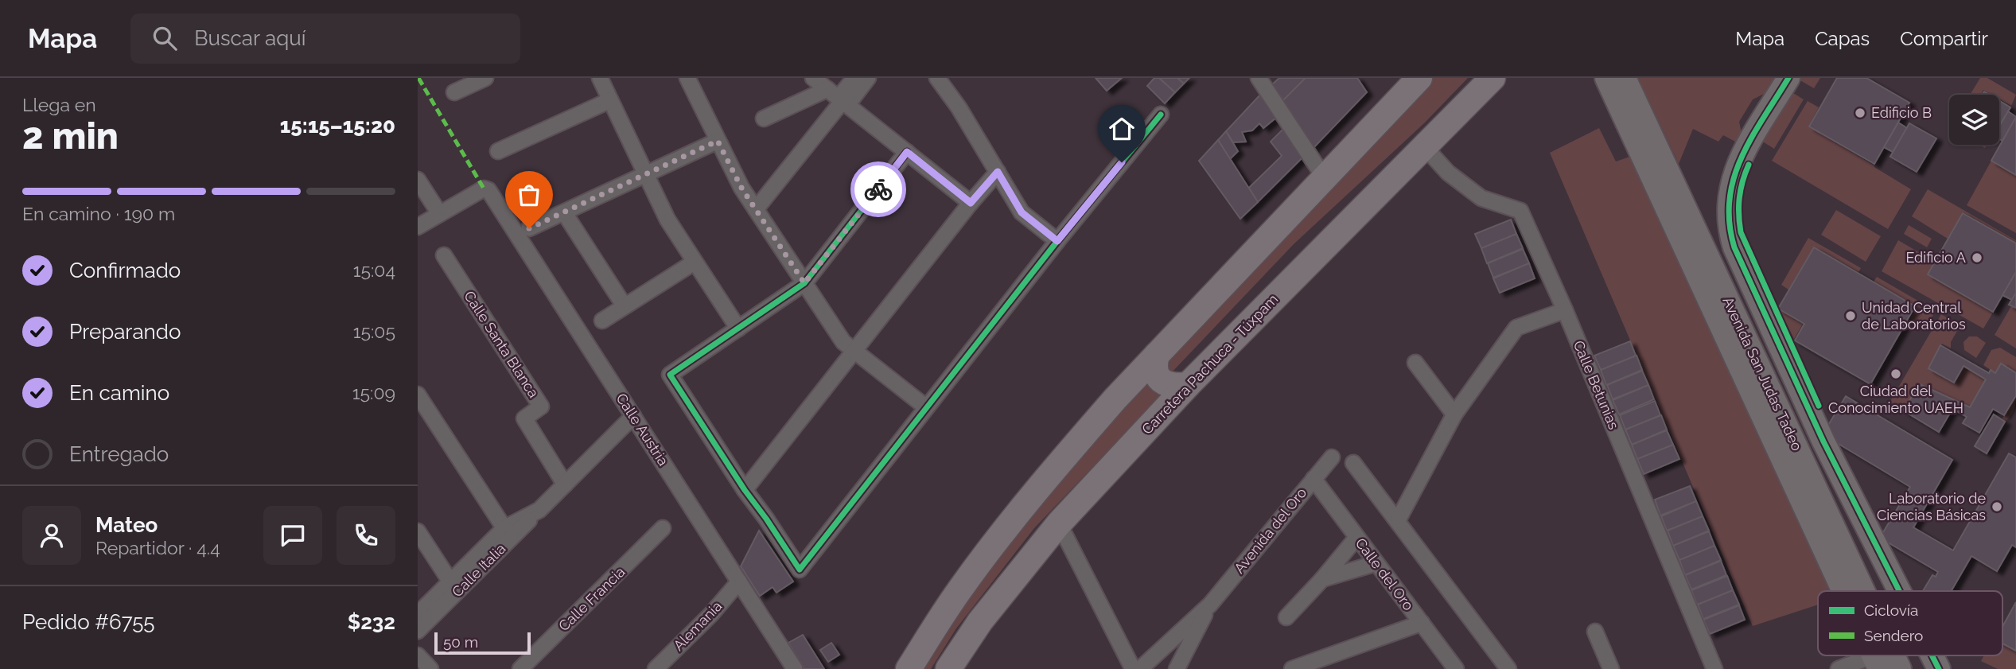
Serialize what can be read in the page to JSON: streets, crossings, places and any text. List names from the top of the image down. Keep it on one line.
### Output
{"streets":{"main road":["Carretera Pachuca - Túxpam"],"street":["Calle Santa Blanca","Avenida San Judas Tadeo","Calle Betunias","Calle Austria","Avenida del Oro","Calle Italia","Calle del Oro","Calle Francia","Alemania"]},"crossings":[["Calle Santa Blanca","Calle Italia"],["Carretera Pachuca - Túxpam","Calle Betunias"],["Calle Austria","Calle Italia"],["Calle Austria","Alemania"],["Avenida del Oro","Calle del Oro"]],"places":["Edificio B","Edificio A","Unidad Central de Laboratorios","Ciudad del Conocimiento UAEH","Laboratorio de Ciencias Básicas"],"legend":["Ciclovía","Sendero"],"scale_bar":"50 m","page":{"header":"Mapa","search":"Buscar aquí","nav":["Mapa","Capas","Compartir"],"heading":["2 min","Llega en","15:15–15:20"],"panel":["Mateo","Repartidor · 4.4","Pedido #6755","$232"],"bar":"En camino · 190 m","list":[["Confirmado","15:04"],["Preparando","15:05"],["En camino","15:09"],"Entregado"],"scale":"50 m"}}
